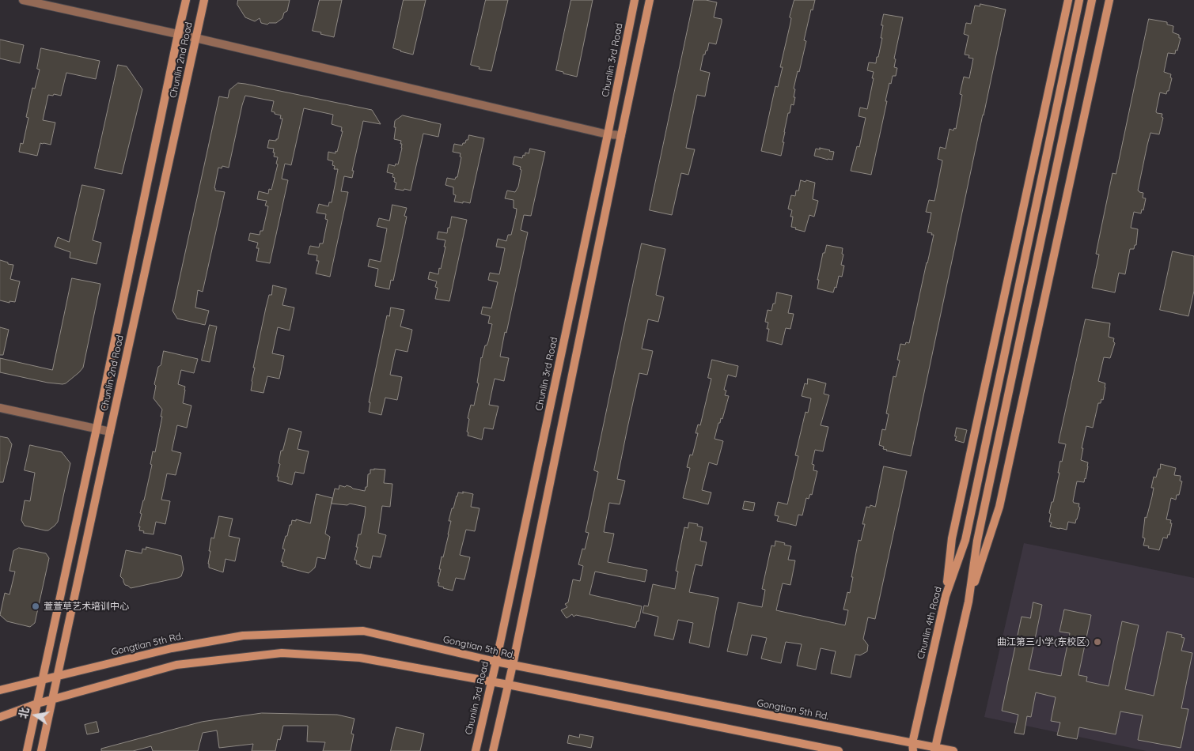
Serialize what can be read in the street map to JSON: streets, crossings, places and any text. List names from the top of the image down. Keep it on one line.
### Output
{"streets":{"street":["Chunlin 2nd Road","Chunlin 3rd Road","Chunlin 4th Road","Gongtian 5th Rd."]},"crossings":[["Chunlin 2nd Road","Gongtian 5th Rd."],["Chunlin 3rd Road","Gongtian 5th Rd."],["Chunlin 4th Road","Gongtian 5th Rd."]],"places":["萱萱草艺术培训中心","曲江第三小学(东校区)"],"north":"left"}
